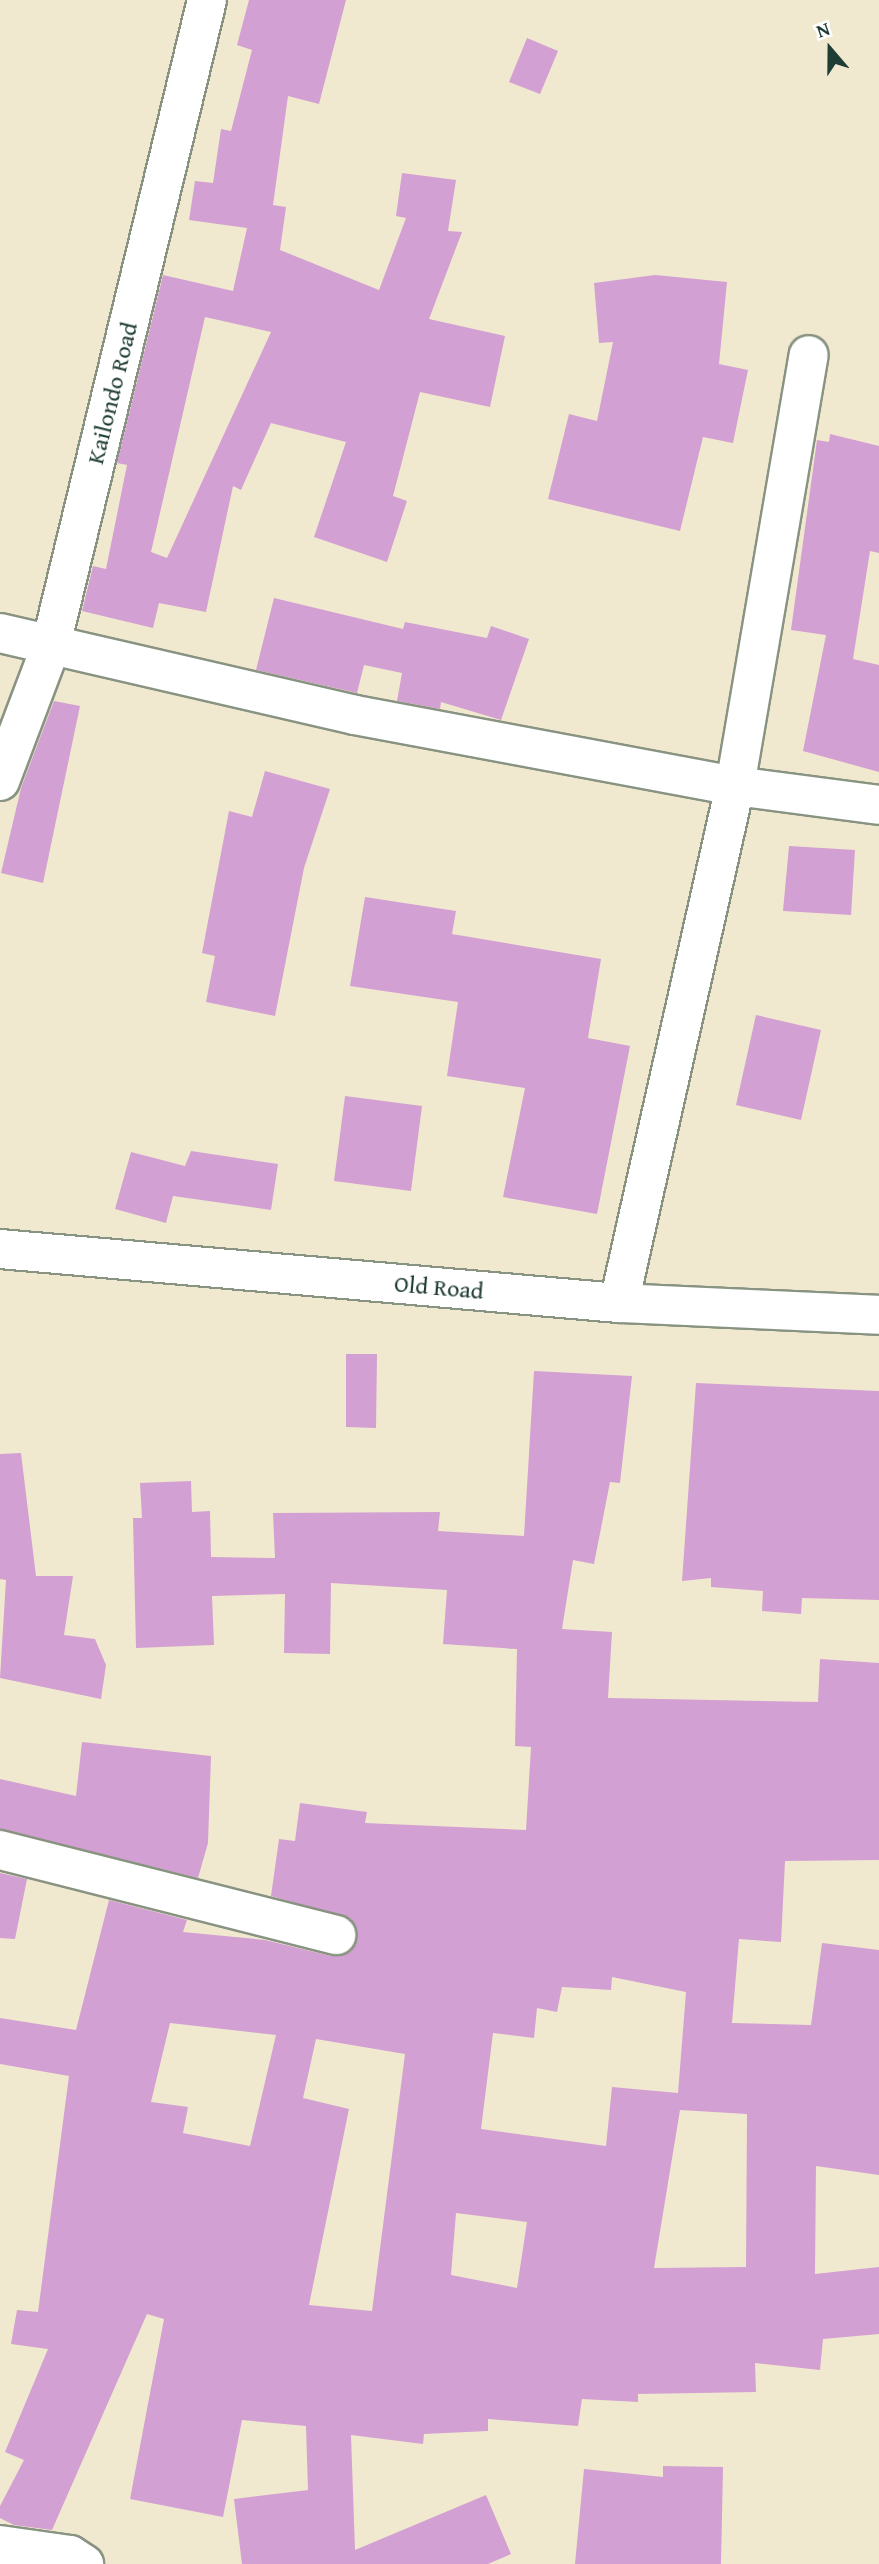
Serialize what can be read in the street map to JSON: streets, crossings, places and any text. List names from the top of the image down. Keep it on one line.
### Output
{"streets":{"street":["Kailondo Road","Old Road"]},"north":"top"}
